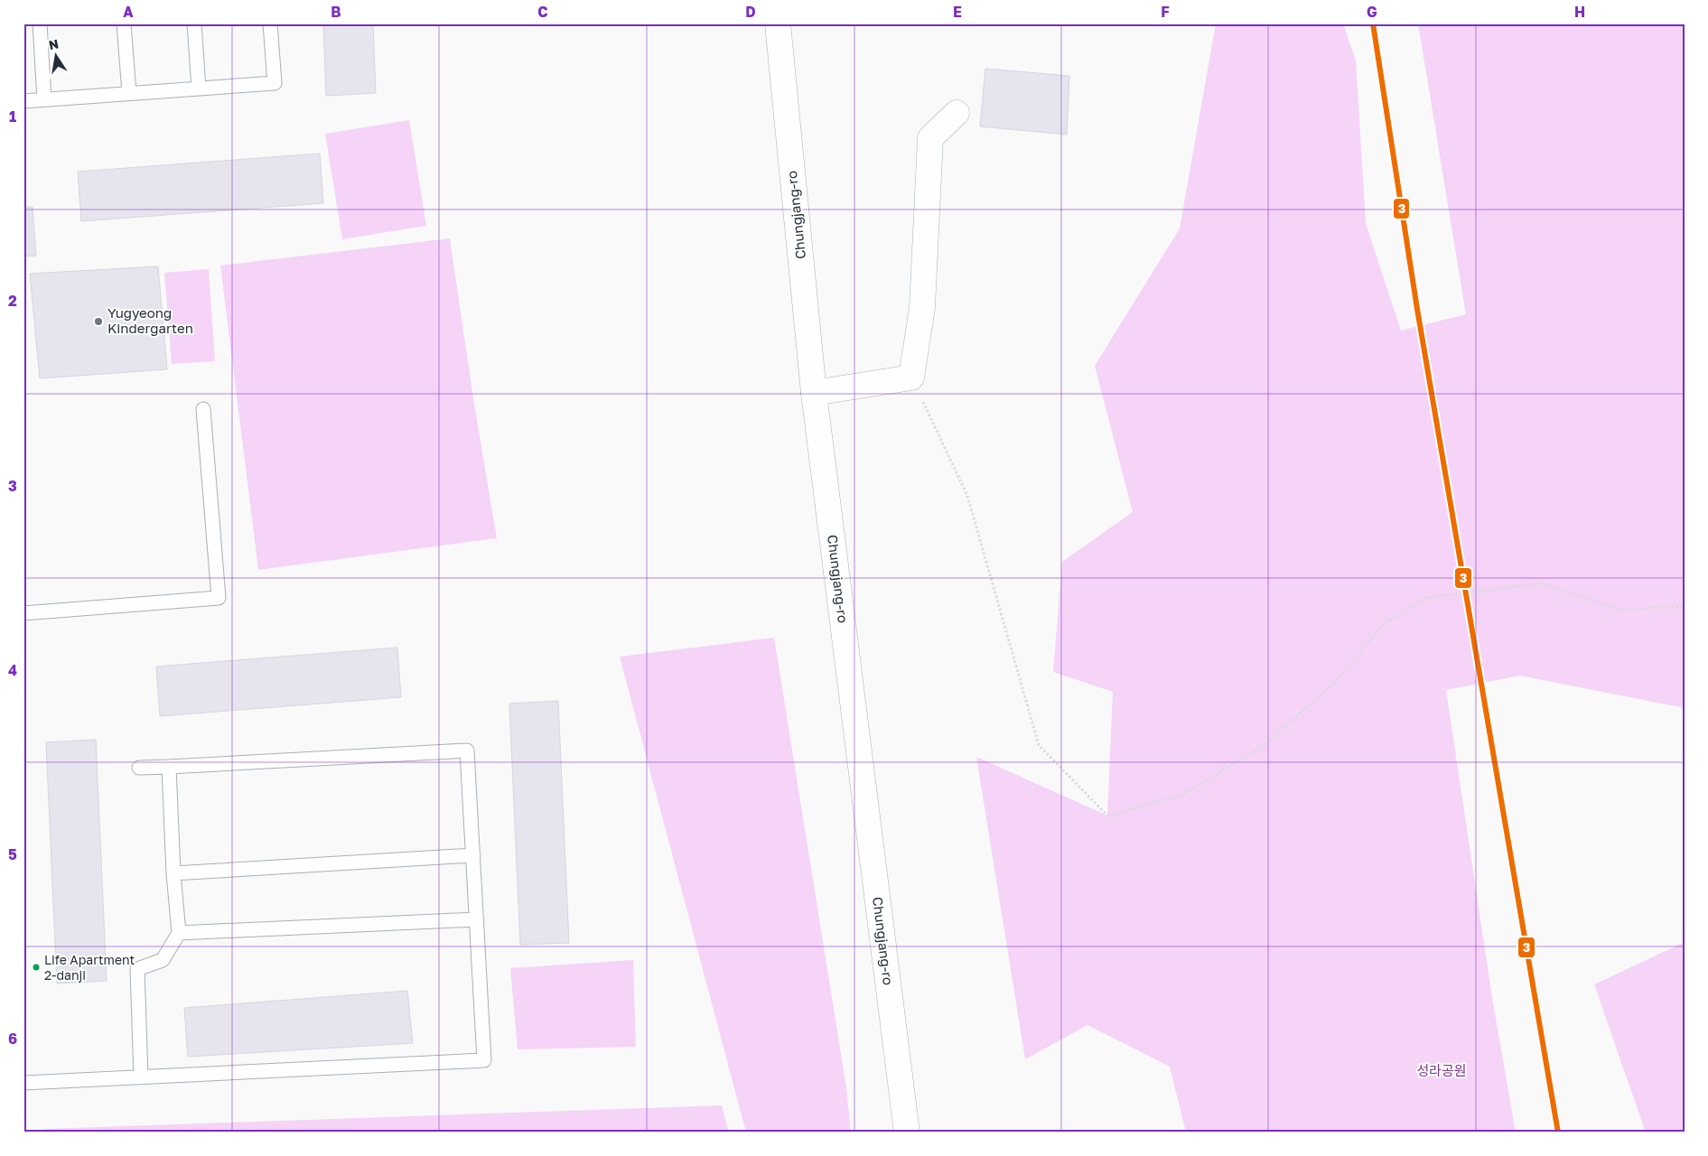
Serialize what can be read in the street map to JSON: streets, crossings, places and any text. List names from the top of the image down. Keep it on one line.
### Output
{"streets":{"main road":["Chungjang-ro"]},"parks":["성라공원"],"places":["Yugyeong Kindergarten","Life Apartment 2-danji"],"lines":["transit line 3"],"north":"top","grid":{"columns":["A","B","C","D","E","F","G","H"],"rows":["1","2","3","4","5","6"]}}
